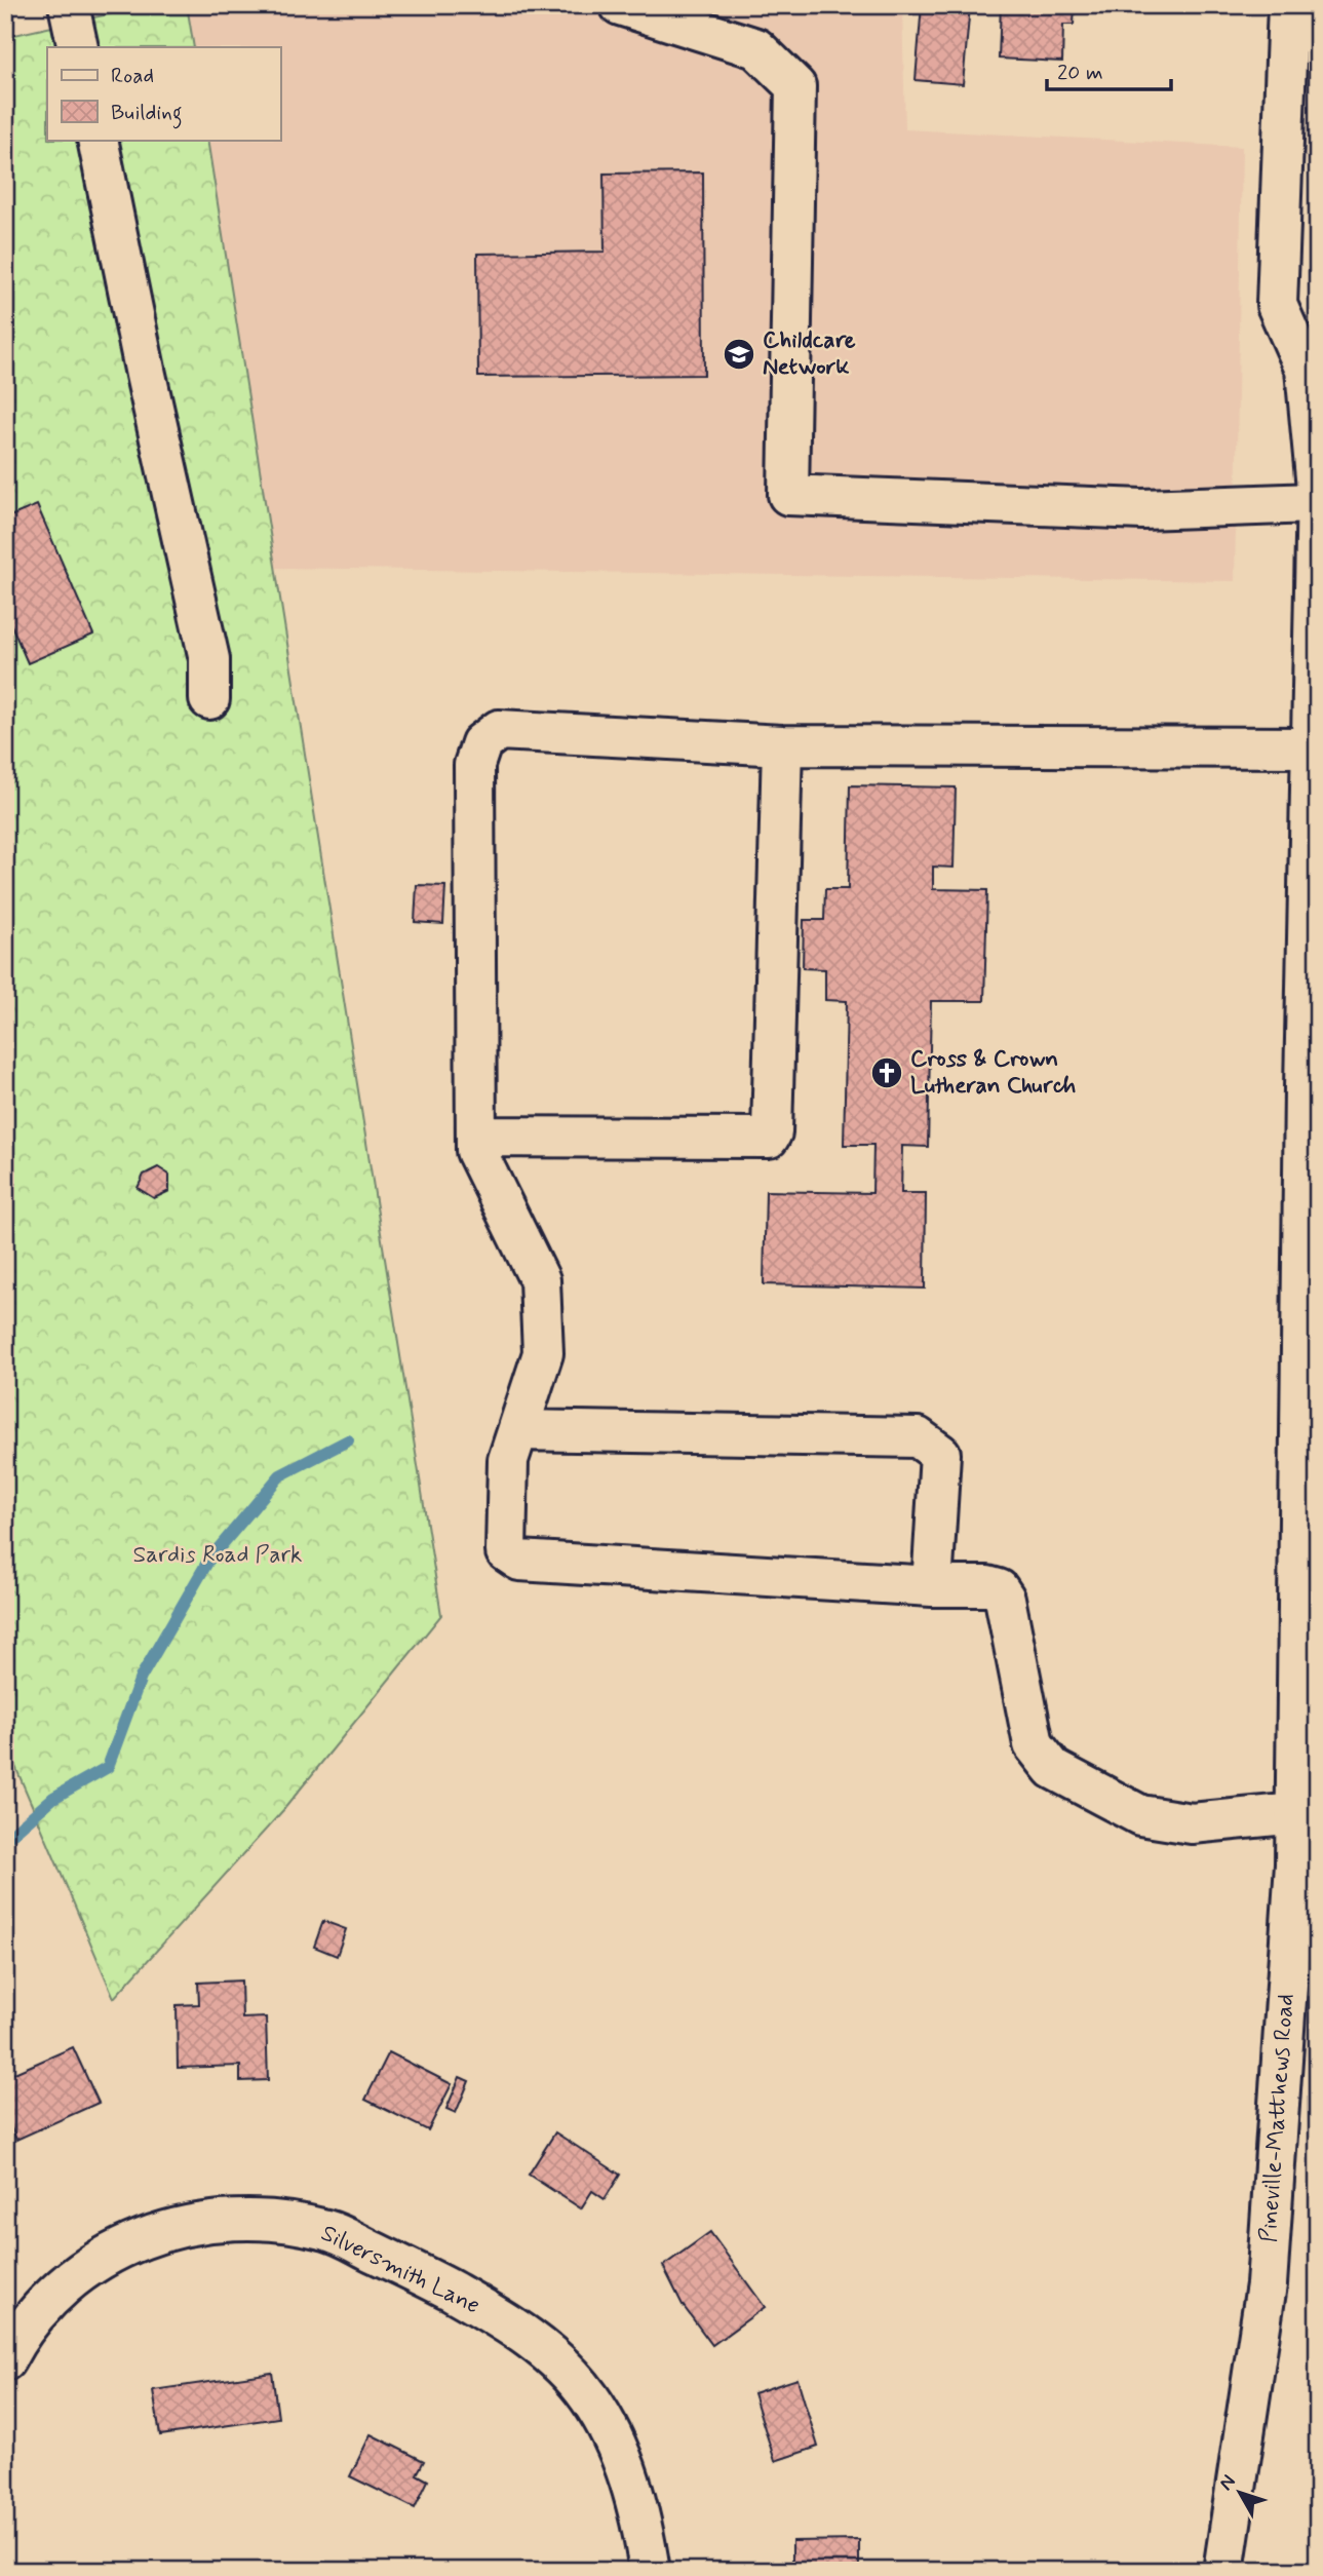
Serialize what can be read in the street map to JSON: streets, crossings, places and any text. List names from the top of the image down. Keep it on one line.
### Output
{"streets":{"main road":["Pineville-Matthews Road","Silversmith Lane"]},"parks":["Sardis Road Park"],"places":{"school or university":["Childcare Network"],"church":["Cross & Crown Lutheran Church"]},"legend":["Road","Building"],"scale_bar":"20 m","north":"top left"}
